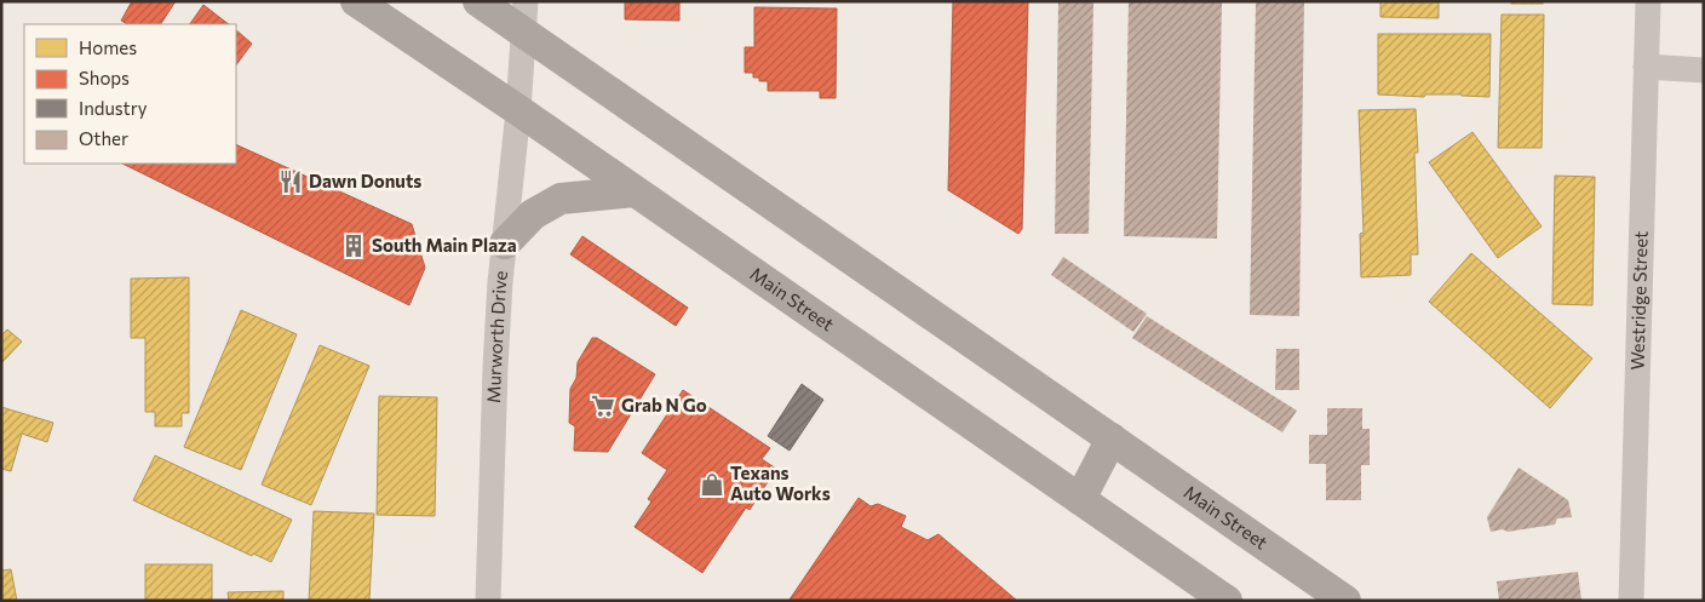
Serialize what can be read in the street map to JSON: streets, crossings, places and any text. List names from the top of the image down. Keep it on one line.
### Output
{"streets":{"main road":["Main Street"],"street":["Westridge Street","Murworth Drive"]},"crossings":[["Main Street","Murworth Drive"]],"places":{"restaurant":["Dawn Donuts"],"building":["South Main Plaza"],"supermarket":["Grab N Go"],"shop":["Texans Auto Works"]},"legend":["Homes","Shops","Industry","Other"]}
